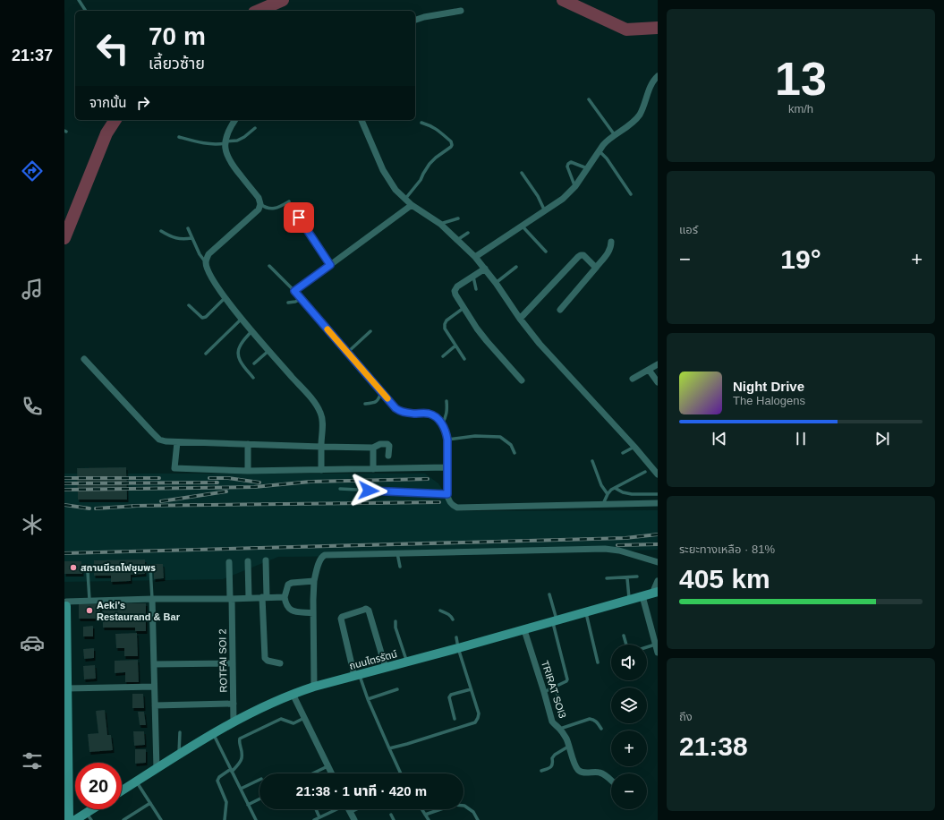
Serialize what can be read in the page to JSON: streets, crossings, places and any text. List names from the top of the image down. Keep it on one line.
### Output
{"streets":{"main road":["ถนนไตรรัตน์"],"street":["ROTFAI SOI 2","TRIRAT SOI3"]},"crossings":[["ถนนไตรรัตน์","ROTFAI SOI 2"],["ถนนไตรรัตน์","TRIRAT SOI3"]],"places":["สถานนีรถไฟชุมพร","Aeki’s Restaurand & Bar"],"page":{"tabs":"21:37","tile":[["13","km/h"],"แอร์",["ระยะทางเหลือ · 81%","405 km"],["ถึง","21:38"]],"turn":["70 m","เลี้ยวซ้าย"],"then":"จากนั้น","heat":["−","19°","+"],"song":["Night Drive","The Halogens"],"map_buttons":["+","−"],"limit":"20","trip":"21:38 · 1 นาที · 420 m"}}
